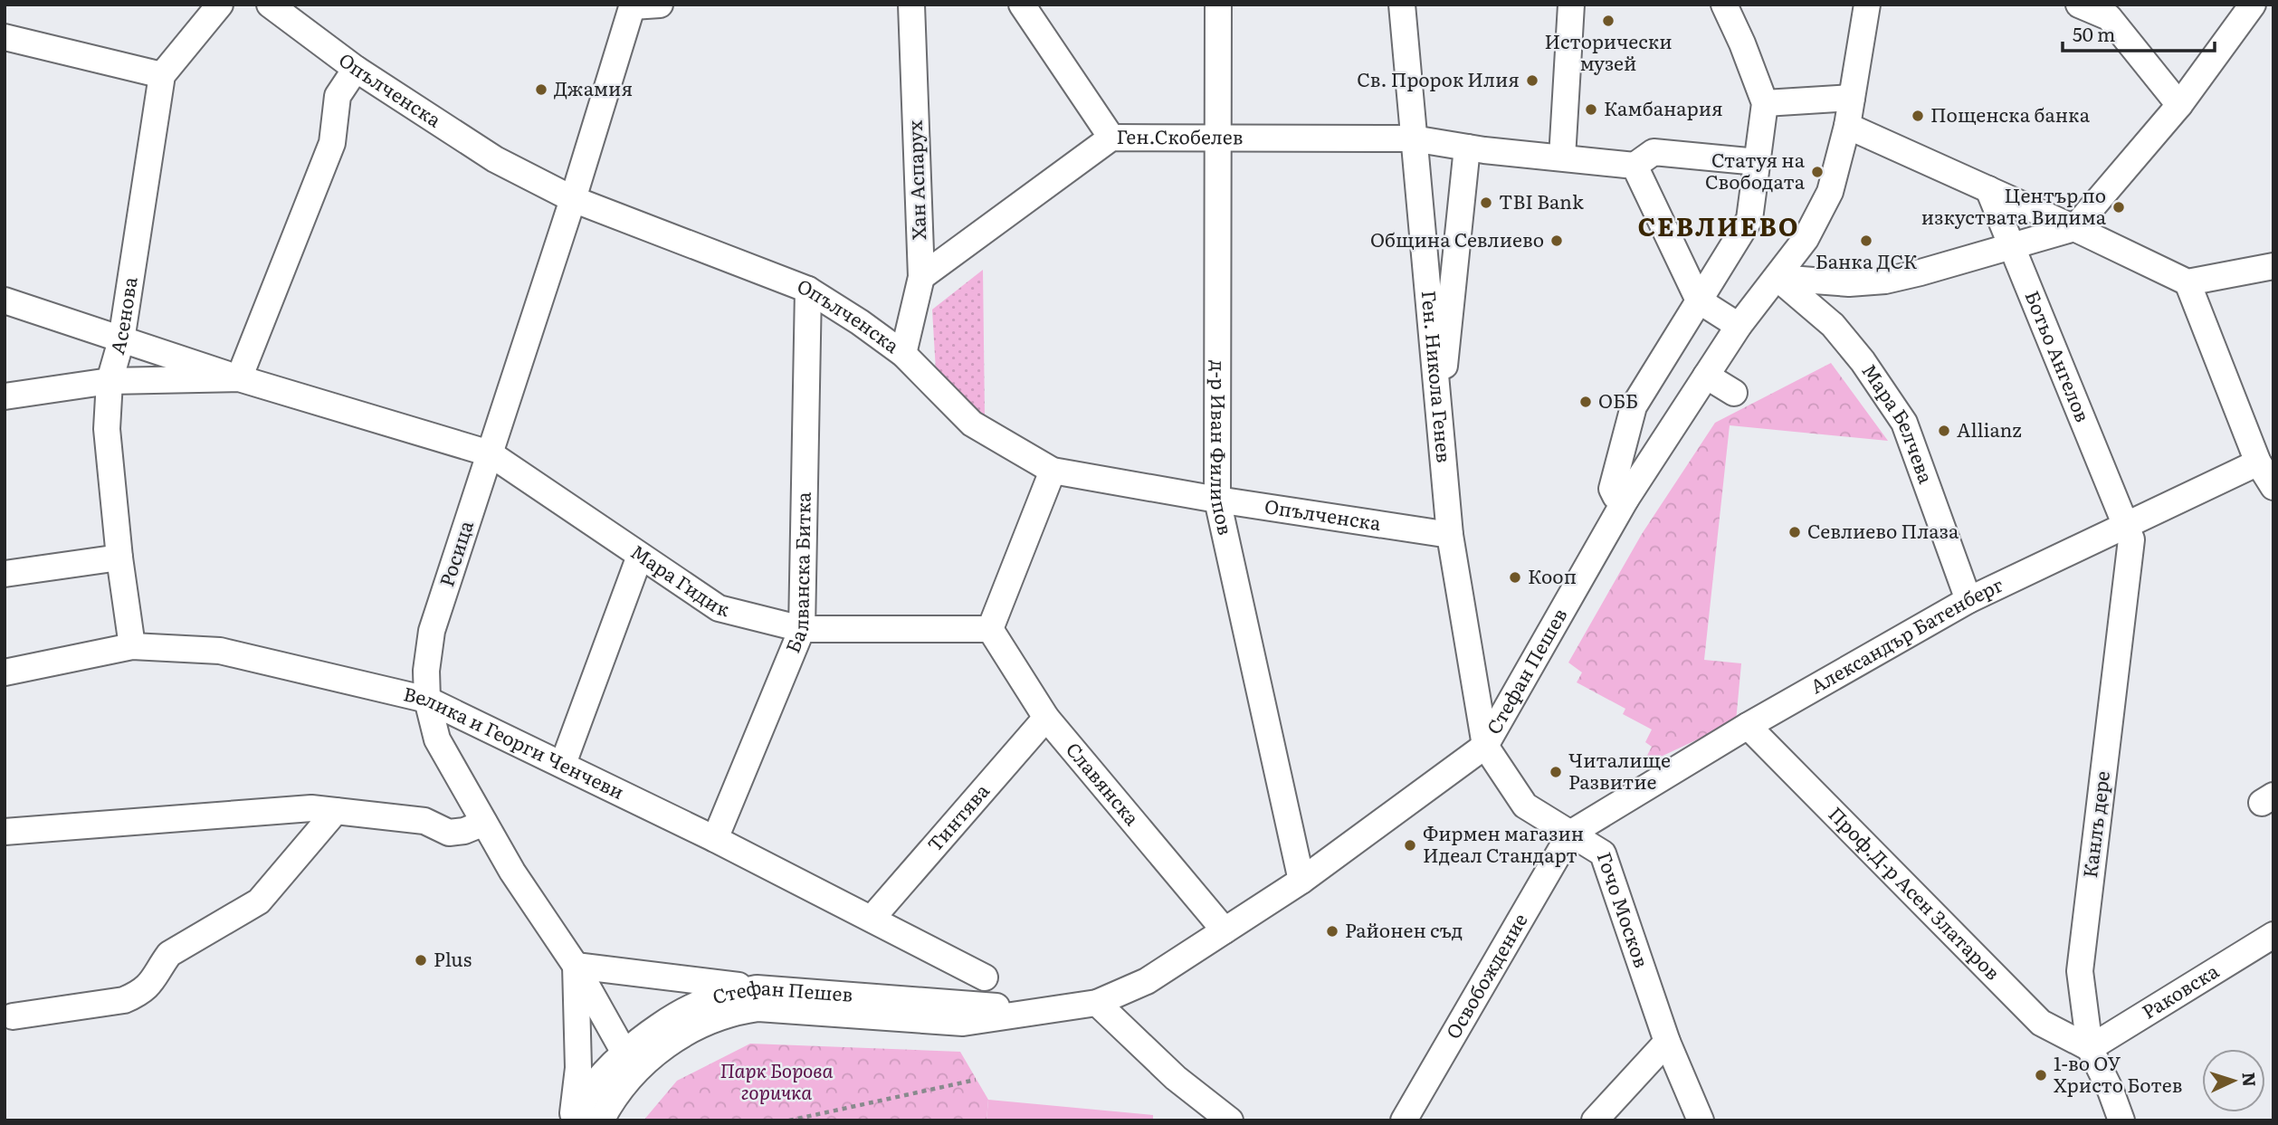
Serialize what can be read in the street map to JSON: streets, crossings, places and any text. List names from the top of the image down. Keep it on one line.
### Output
{"streets":{"street":["Опълченска","Ген.Скобелев","Хан Аспарух","Асенова","Ботьо Ангелов","Ген. Никола Генев","Мара Белчева","д-р Иван Филипов","Росица","Балванска Битка","Мара Гидик","Александър Батенберг","Стефан Пешев","Велика и Георги Ченчеви","Славянска","Тинтява","Канлъ дере","Проф.Д-р Асен Златаров","Гочо Москов","Освобождение","Раковска"]},"crossings":[["Опълченска","Хан Аспарух"],["Опълченска","Ген. Никола Генев"],["Опълченска","д-р Иван Филипов"],["Опълченска","Росица"],["Опълченска","Балванска Битка"],["Ген.Скобелев","Хан Аспарух"],["Ген.Скобелев","Ген. Никола Генев"],["Ген.Скобелев","д-р Иван Филипов"],["Асенова","Мара Гидик"],["Асенова","Велика и Георги Ченчеви"],["Ботьо Ангелов","Александър Батенберг"],["Ботьо Ангелов","Канлъ дере"],["Ген. Никола Генев","Стефан Пешев"],["Ген. Никола Генев","Гочо Москов"],["Мара Белчева","Александър Батенберг"],["Мара Белчева","Стефан Пешев"],["д-р Иван Филипов","Стефан Пешев"],["Росица","Мара Гидик"],["Росица","Стефан Пешев"],["Росица","Велика и Георги Ченчеви"],["Балванска Битка","Мара Гидик"],["Балванска Битка","Велика и Георги Ченчеви"],["Мара Гидик","Славянска"],["Александър Батенберг","Канлъ дере"],["Александър Батенберг","Проф.Д-р Асен Златаров"],["Александър Батенберг","Гочо Москов"],["Александър Батенберг","Освобождение"],["Стефан Пешев","Славянска"],["Стефан Пешев","Гочо Москов"],["Велика и Георги Ченчеви","Тинтява"],["Славянска","Тинтява"],["Канлъ дере","Проф.Д-р Асен Златаров"],["Канлъ дере","Раковска"],["Проф.Д-р Асен Златаров","Раковска"],["Гочо Москов","Освобождение"]],"districts":["СЕВЛИЕВО"],"parks":["Парк Борова горичка"],"places":["Исторически музей","Св. Пророк Илия","Джамия","Камбанария","Пощенска банка","Статуя на Свободата","TBI Bank","Център по изкуствата Видима","Община Севлиево","Банка ДСК","ОББ","Allianz","Севлиево Плаза","Кооп","Читалище Развитие","Фирмен магазин Идеал Стандарт","Районен съд","Plus","1-во ОУ Христо Ботев"],"scale_bar":"50 m","north":"right"}
